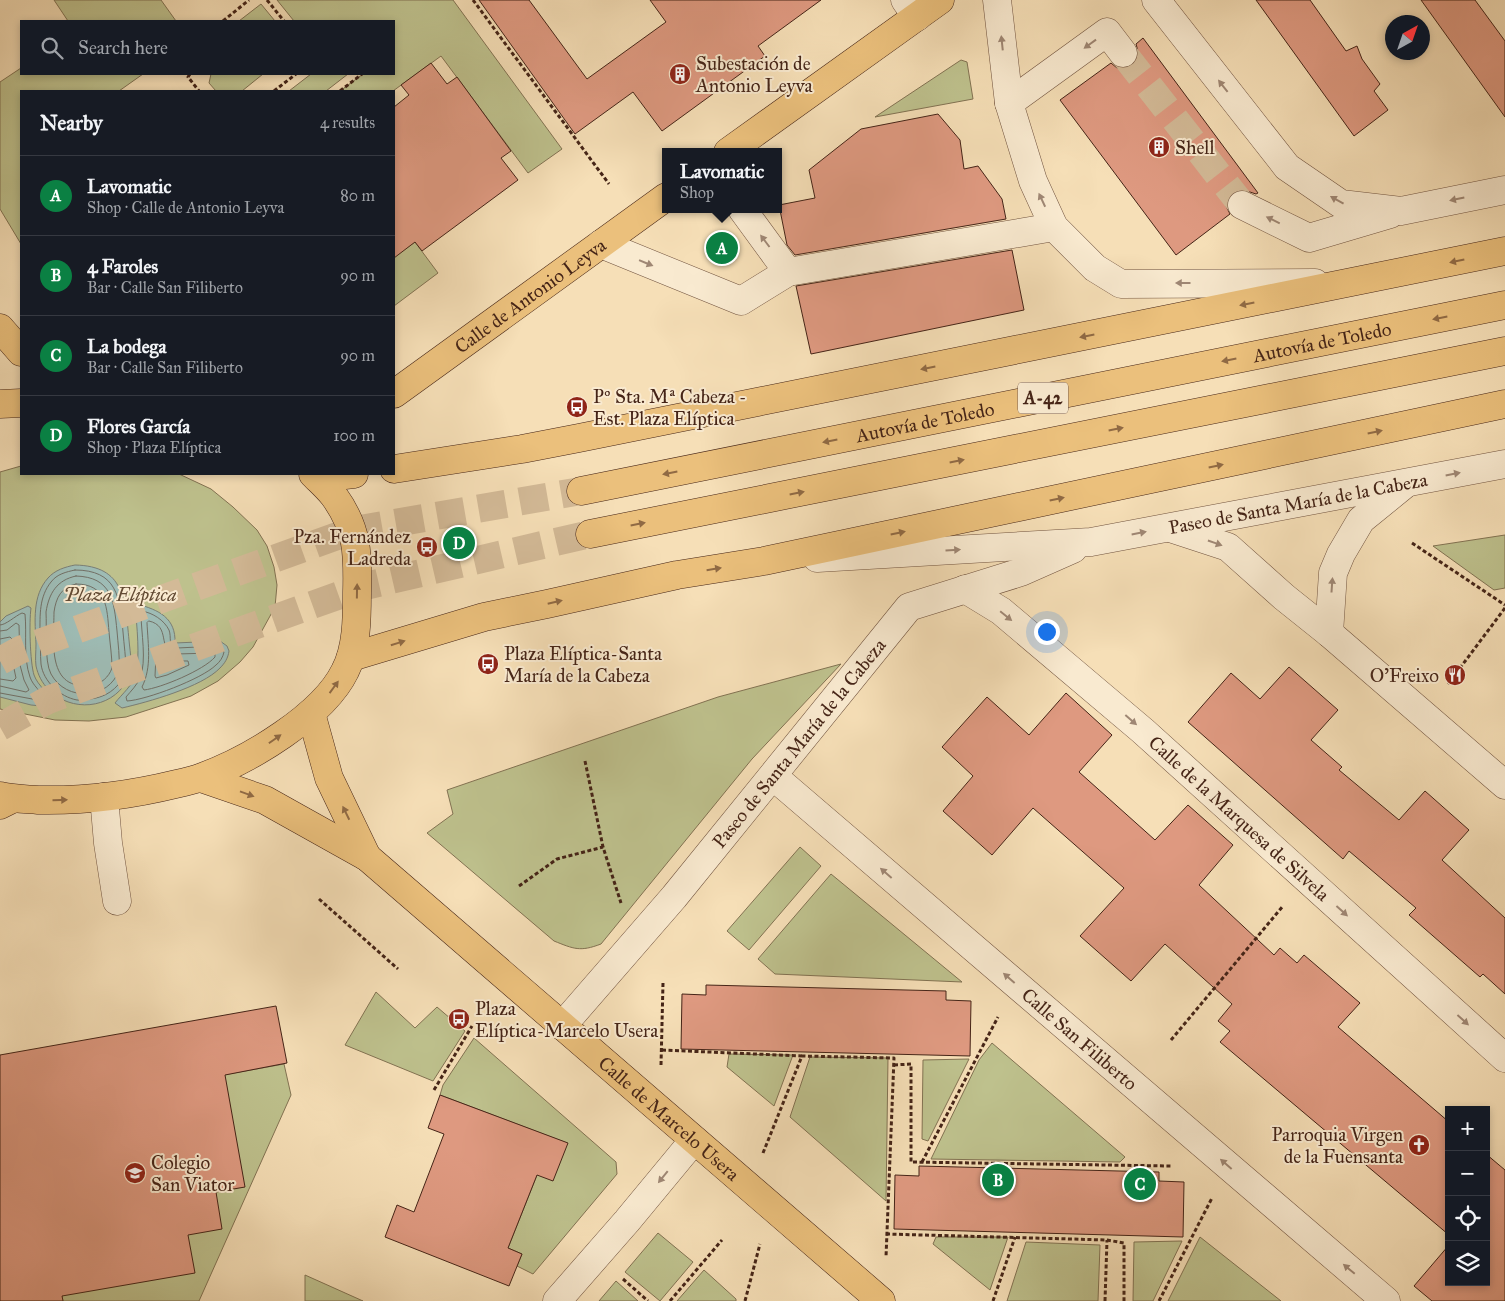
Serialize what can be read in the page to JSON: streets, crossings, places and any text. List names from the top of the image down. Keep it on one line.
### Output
{"streets":{"main road":["Calle de Antonio Leyva","Autovía de Toledo","A-42","Calle de Marcelo Usera"],"street":["Paseo de Santa María de la Cabeza","Calle de la Marquesa de Silvela","Calle San Filiberto"]},"crossings":[["Paseo de Santa María de la Cabeza","Calle de la Marquesa de Silvela"],["Paseo de Santa María de la Cabeza","Calle San Filiberto"],["Paseo de Santa María de la Cabeza","Calle de Marcelo Usera"]],"one_way":["Calle San Filiberto"],"parks":["Plaza Elíptica"],"places":{"building":["Subestación de Antonio Leyva","Shell"],"bus stop":["Pº Sta. Mª Cabeza - Est. Plaza Elíptica","Pza. Fernández Ladreda","Plaza Elíptica-Santa María de la Cabeza","Plaza Elíptica-Marcelo Usera"],"restaurant":["O'Freixo"],"church":["Parroquia Virgen de la Fuensanta"],"school or university":["Colegio San Viator"]},"north":"top right","page":{"search":"Search here","heading":["Nearby","4 results"],"popup":["Lavomatic","Shop"],"list":[{"mark":"A","name":"Lavomatic","note":"Shop · Calle de Antonio Leyva","value":"80 m"},{"mark":"B","name":"4 Faroles","note":"Bar · Calle San Filiberto","value":"90 m"},{"mark":"C","name":"La bodega","note":"Bar · Calle San Filiberto","value":"90 m"},{"mark":"D","name":"Flores García","note":"Shop · Plaza Elíptica","value":"100 m"}],"pins":["A","D","B","C"],"map_buttons":["+","−"]}}
